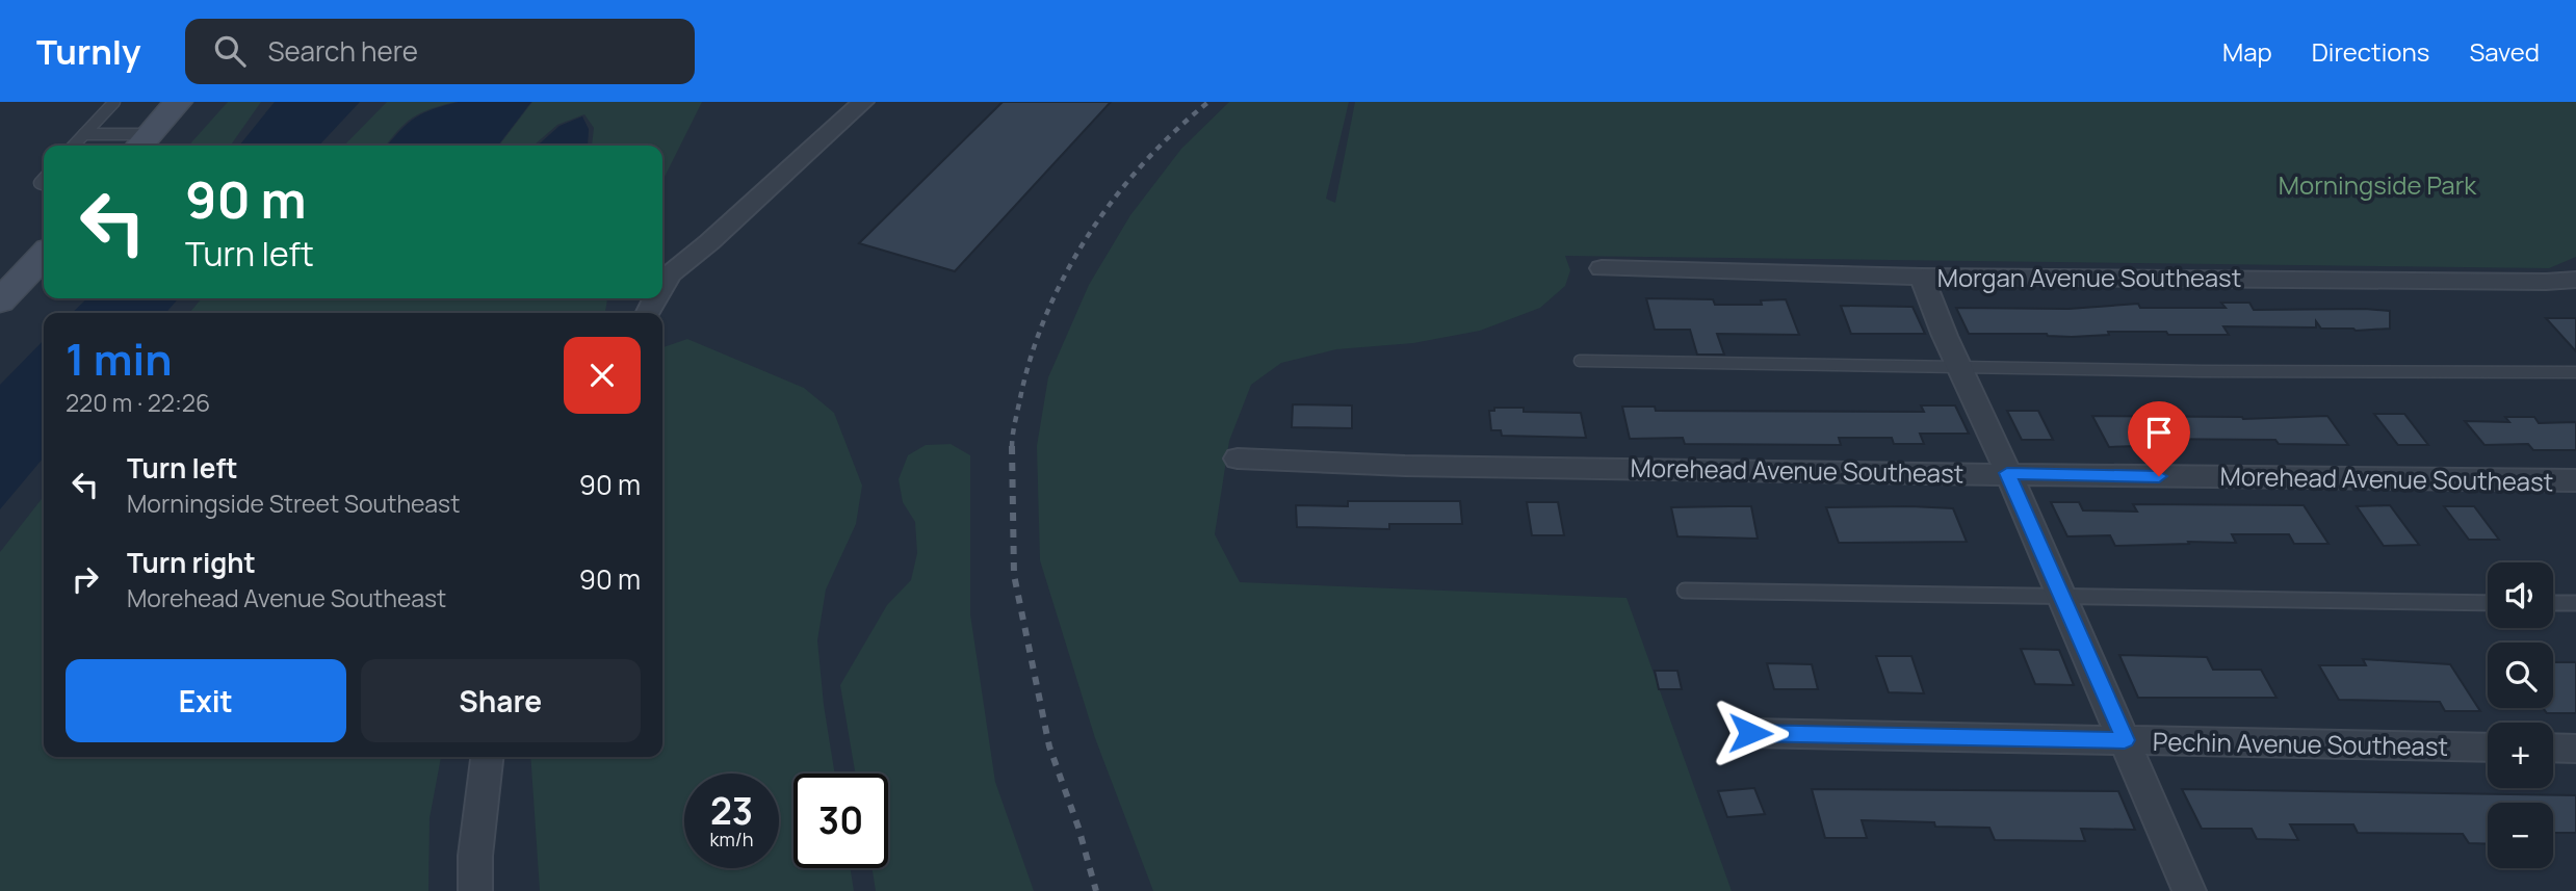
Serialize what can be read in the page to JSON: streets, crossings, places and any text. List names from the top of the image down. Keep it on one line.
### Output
{"streets":{"street":["Morgan Avenue Southeast","Morehead Avenue Southeast","Pechin Avenue Southeast"]},"parks":["Morningside Park"],"page":{"header":"Turnly","search":"Search here","nav":["Map","Directions","Saved"],"turn":["90 m","Turn left"],"heading":["1 min","220 m · 22:26"],"list":[{"name":"Turn left","note":"Morningside Street Southeast","value":"90 m"},{"name":"Turn right","note":"Morehead Avenue Southeast","value":"90 m"}],"map_buttons":["+","−"],"buttons":["Exit","Share"],"speed":"23 km/h","limit":"30"}}
